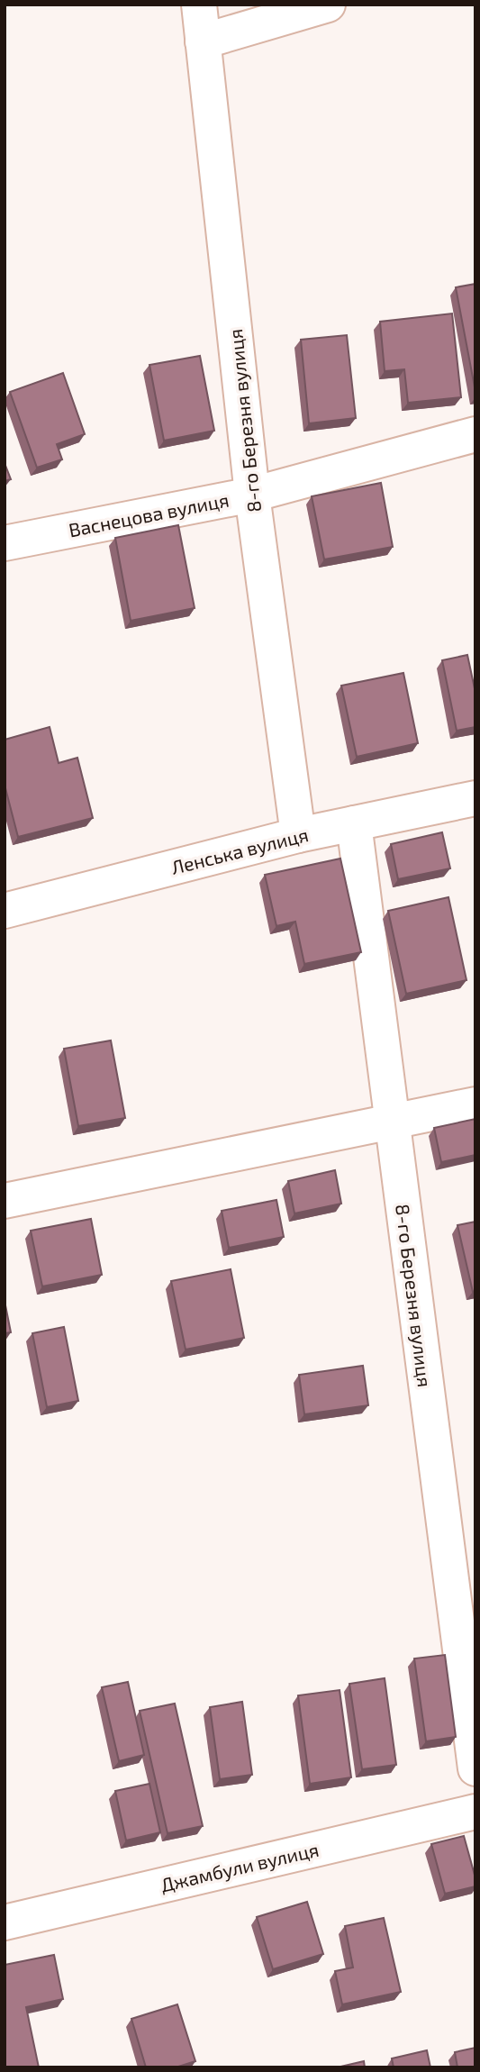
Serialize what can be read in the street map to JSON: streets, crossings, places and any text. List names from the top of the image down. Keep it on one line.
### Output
{"streets":{"street":["8-го Березня вулиця","Васнецова вулиця","Ленська вулиця","Джамбули вулиця"]},"crossings":[["8-го Березня вулиця","Васнецова вулиця"],["8-го Березня вулиця","Ленська вулиця"]]}
